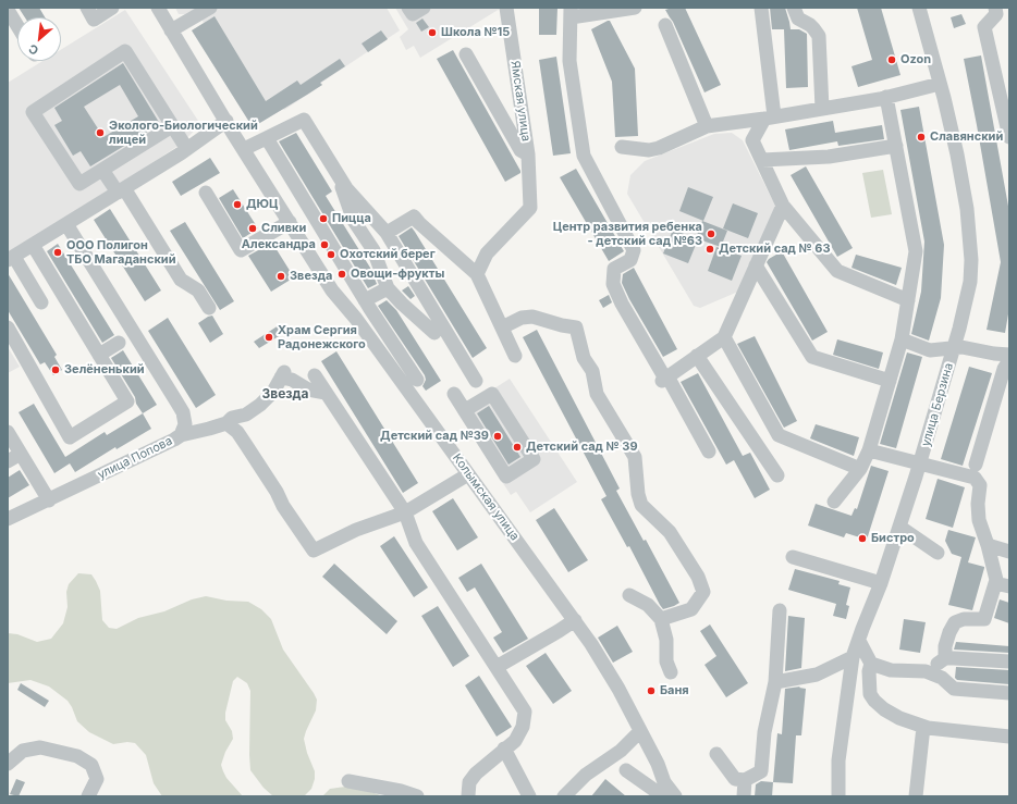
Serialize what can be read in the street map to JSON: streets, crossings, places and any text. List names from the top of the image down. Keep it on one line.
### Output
{"streets":{"street":["Ямская улица","улица Берзина","улица Попова","Колымская улица"]},"districts":["Звезда"],"places":["Школа №15","Ozon","Эколого-Биологический лицей","Славянский","ДЮЦ","Пицца","Сливки","Центр развития ребенка - детский сад №63","Александра","Детский сад № 63","ООО Полигон ТБО Магаданский","Охотский берег","Овощи-фрукты","Звезда","Храм Сергия Радонежского","Зелёненький","Детский сад №39","Детский сад № 39","Бистро","Баня"],"north":"bottom left"}
